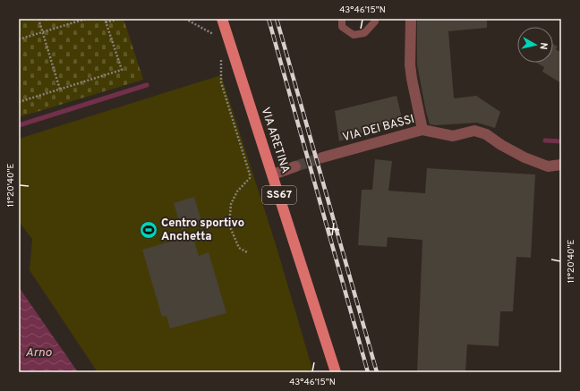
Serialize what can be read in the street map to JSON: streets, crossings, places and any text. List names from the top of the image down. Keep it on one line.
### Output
{"streets":{"main road":["VIA ARETINA","SS67"],"street":["VIA DEI BASSI"]},"water":["Arno"],"places":{"sports":["Centro sportivo Anchetta"]},"north":"right","coordinates":["43°46'15\"N","11°20'40\"E"]}
